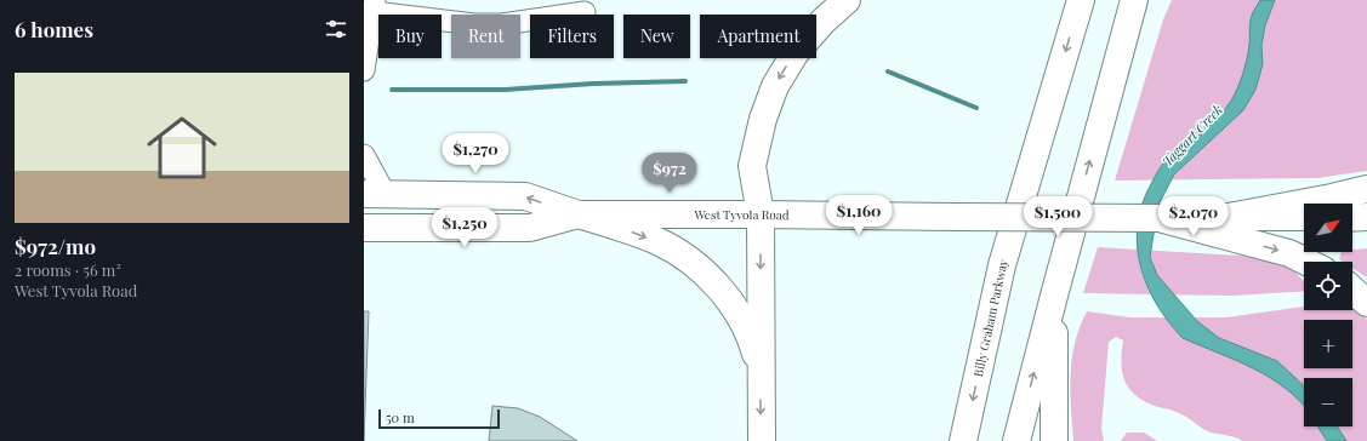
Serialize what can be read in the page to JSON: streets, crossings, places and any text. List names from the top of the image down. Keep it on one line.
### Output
{"streets":{"main road":["West Tyvola Road","Billy Graham Parkway"]},"water":["Taggart Creek"],"scale_bar":"50 m","north":"top right","page":{"heading":"6 homes","chip":["Buy","Rent","Filters","New","Apartment"],"list":[{"name":"$972/mo","note":"2 rooms · 56 m² · West Tyvola Road"}],"price":["$1,270","$972","$1,160","$1,500","$2,070","$1,250"],"map_buttons":["+","−"],"scale":"50 m"}}
